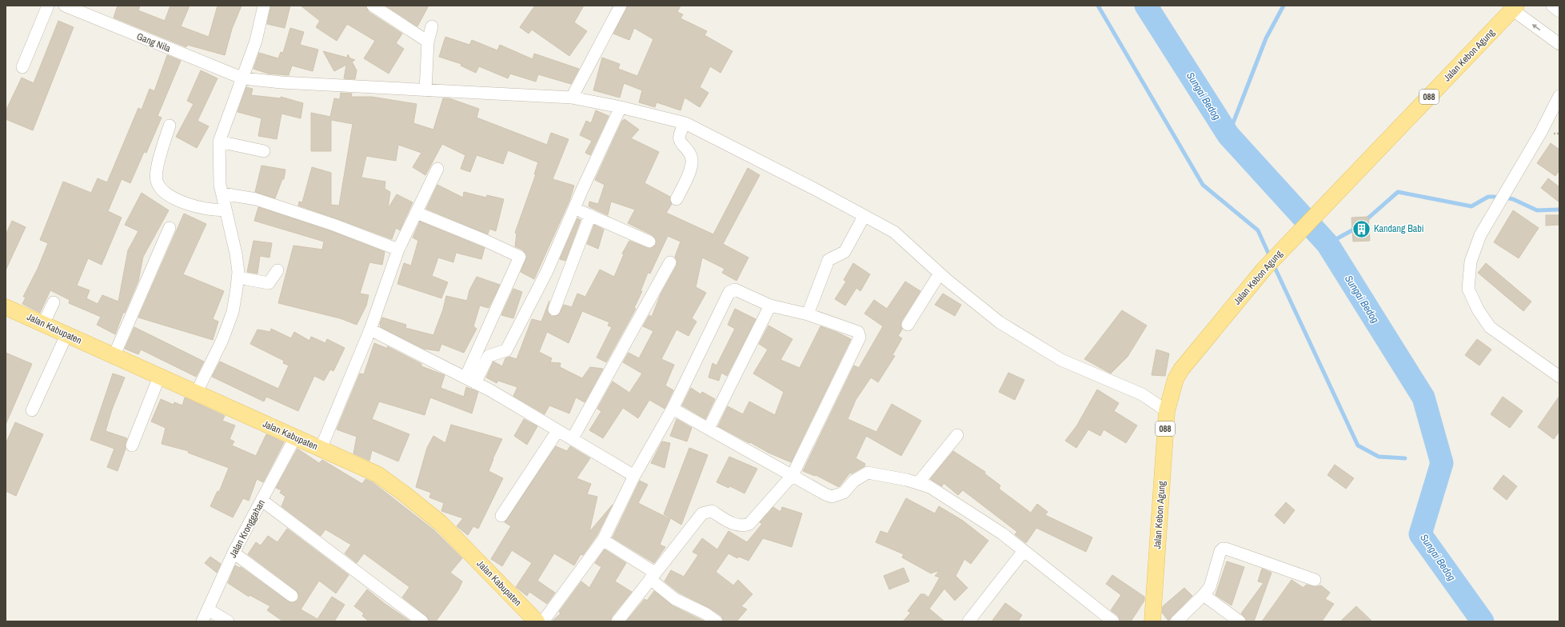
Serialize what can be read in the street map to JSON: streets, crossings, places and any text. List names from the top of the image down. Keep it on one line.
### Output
{"streets":{"main road":["Jalan Kebon Agung","088","Jalan Kabupaten"],"street":["Gang Nila","Jalan Kronggahan"]},"crossings":[["Gang Nila","Jalan Kebon Agung"],["Jalan Kabupaten","Jalan Kronggahan"]],"water":["Sungai Bedog"],"places":{"building":["Kandang Babi"]}}
